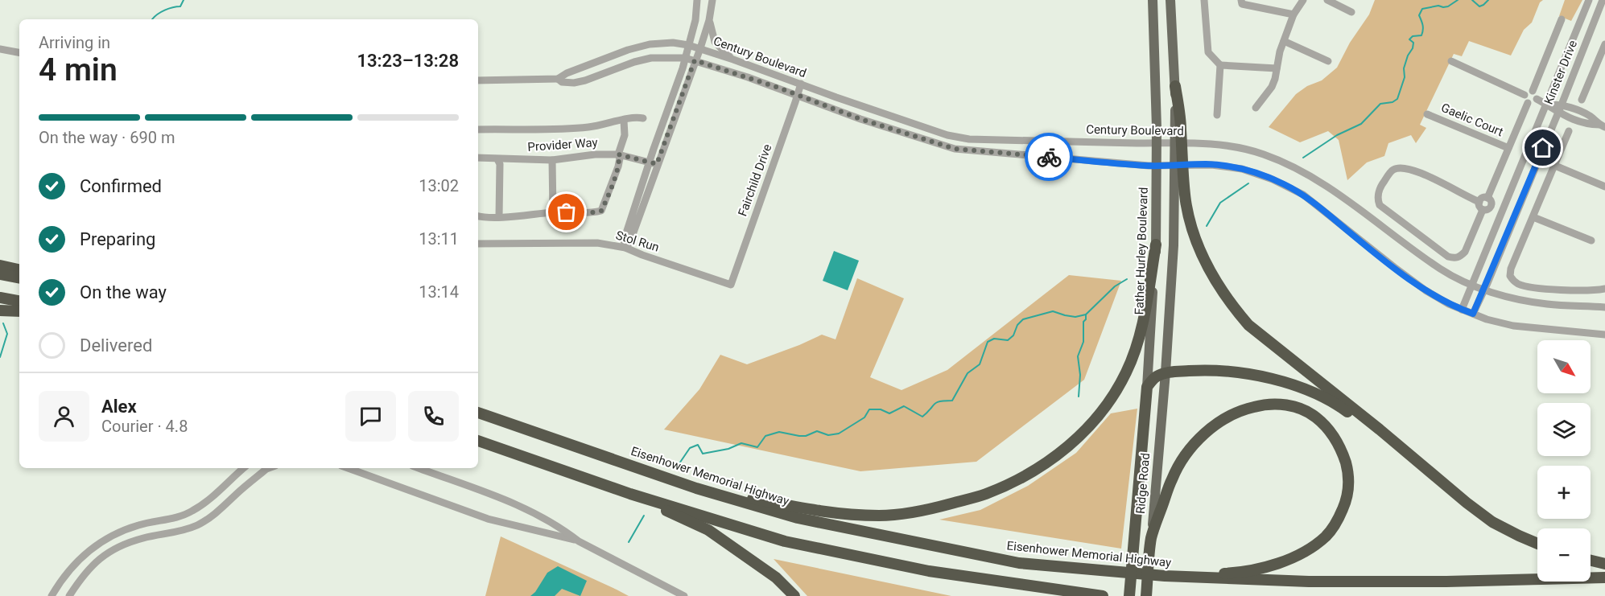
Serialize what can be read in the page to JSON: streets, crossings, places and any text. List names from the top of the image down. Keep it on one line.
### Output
{"streets":{"highway":["Eisenhower Memorial Highway","Ridge Road"],"main road":["Father Hurley Boulevard"],"street":["Century Boulevard","Kinster Drive","Gaelic Court","Provider Way","Fairchild Drive","Stol Run"]},"crossings":[["Century Boulevard","Kinster Drive"],["Century Boulevard","Fairchild Drive"],["Fairchild Drive","Stol Run"],["Father Hurley Boulevard","Ridge Road"]],"north":"bottom right","page":{"heading":["4 min","Arriving in","13:23–13:28"],"panel":["Alex","Courier · 4.8"],"bar":"On the way · 690 m","list":[["Confirmed","13:02"],["Preparing","13:11"],["On the way","13:14"],"Delivered"],"map_buttons":["+","−"]}}
